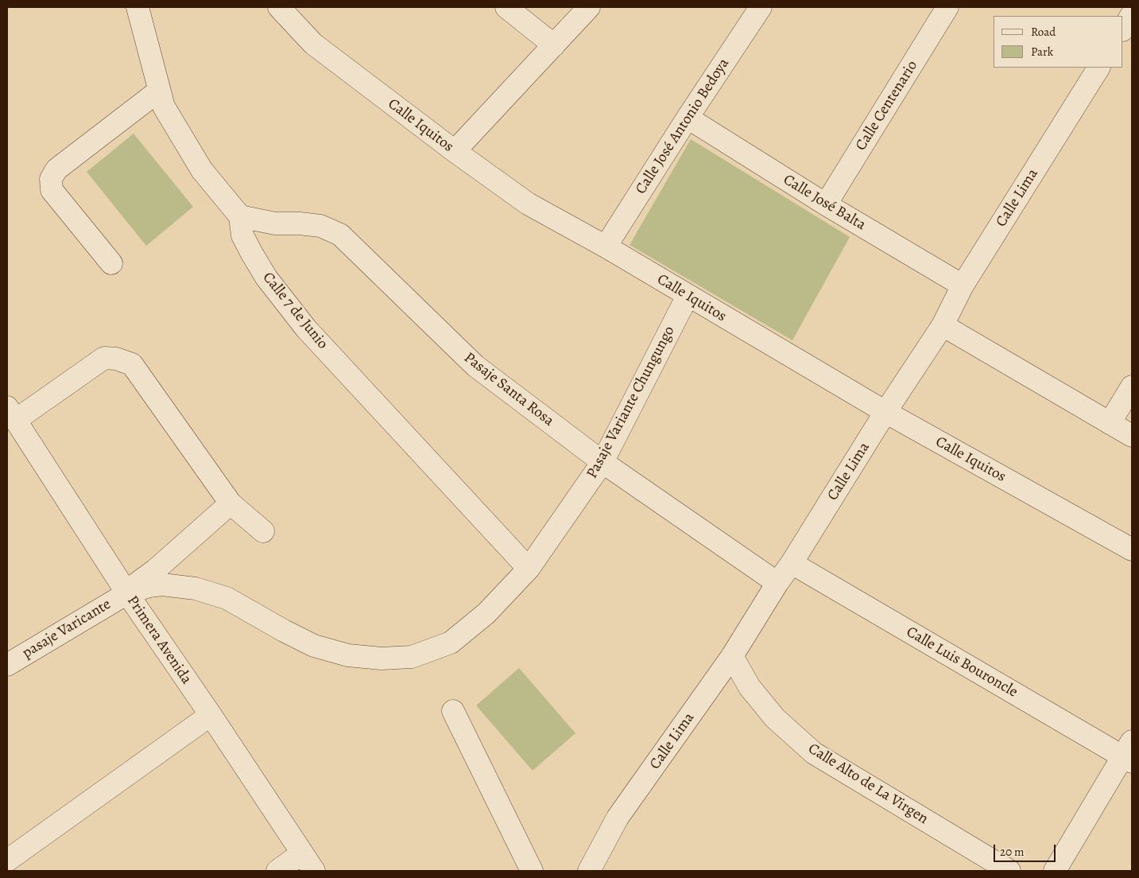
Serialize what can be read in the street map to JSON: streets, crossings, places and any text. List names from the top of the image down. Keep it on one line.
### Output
{"streets":{"street":["Calle Centenario","Calle Iquitos","Calle José Antonio Bedoya","Calle Lima","Calle José Balta","Calle 7 de Junio","Pasaje Santa Rosa","Pasaje Variante Chungungo","pasaje Varicante","Primera Avenida","Calle Luis Bouroncle","Calle Alto de La Virgen"]},"crossings":[["Calle Centenario","Calle José Balta"],["Calle Iquitos","Calle José Antonio Bedoya"],["Calle Iquitos","Calle Lima"],["Calle Iquitos","Pasaje Variante Chungungo"],["Calle José Antonio Bedoya","Calle José Balta"],["Calle Lima","Calle José Balta"],["Calle Lima","Pasaje Santa Rosa"],["Calle Lima","Calle Luis Bouroncle"],["Calle Lima","Calle Alto de La Virgen"],["Calle 7 de Junio","Pasaje Santa Rosa"],["Calle 7 de Junio","Pasaje Variante Chungungo"],["Pasaje Santa Rosa","Pasaje Variante Chungungo"],["Pasaje Variante Chungungo","pasaje Varicante"],["Pasaje Variante Chungungo","Primera Avenida"],["pasaje Varicante","Primera Avenida"]],"legend":["Road","Park"],"scale_bar":"20 m"}
